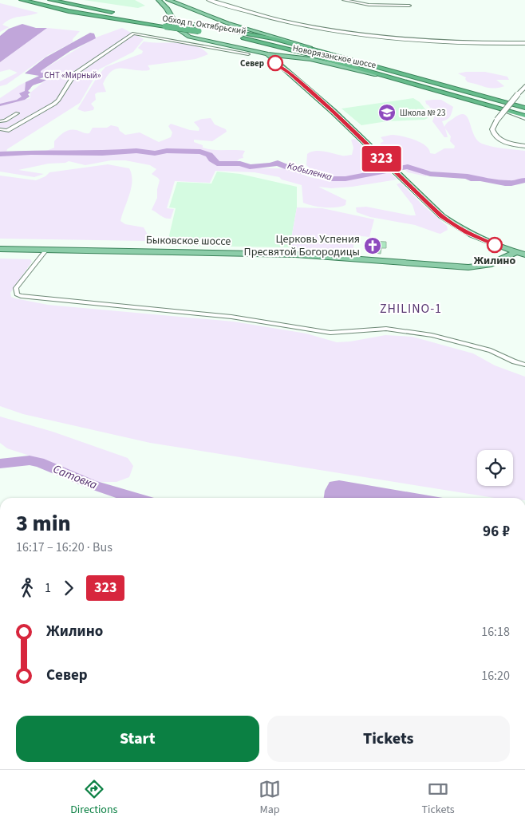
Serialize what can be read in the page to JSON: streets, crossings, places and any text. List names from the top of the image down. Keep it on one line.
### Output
{"streets":{"highway":["Обход п. Октябрьский","Новорязанское шоссе"],"main road":["Быковское шоссе"]},"crossings":[["Обход п. Октябрьский","Новорязанское шоссе"]],"districts":["ZHILINO-1"],"water":["Кобыленка","Сатовка"],"parks":["СНТ «Мирный»"],"places":{"other":["Север","Жилино"],"school or university":["Школа № 23"],"church":["Церковь Успения Пресвятой Богородицы"]},"lines":["bus line 323"],"page":{"on_map":"323","heading":["3 min","16:17 – 16:20 · Bus","96 ₽"],"legs":["1","323"],"list":[{"name":"Жилино","value":"16:18"},{"name":"Север","value":"16:20"}],"buttons":["Start","Tickets"],"tabs":["Directions","Map","Tickets"]}}
